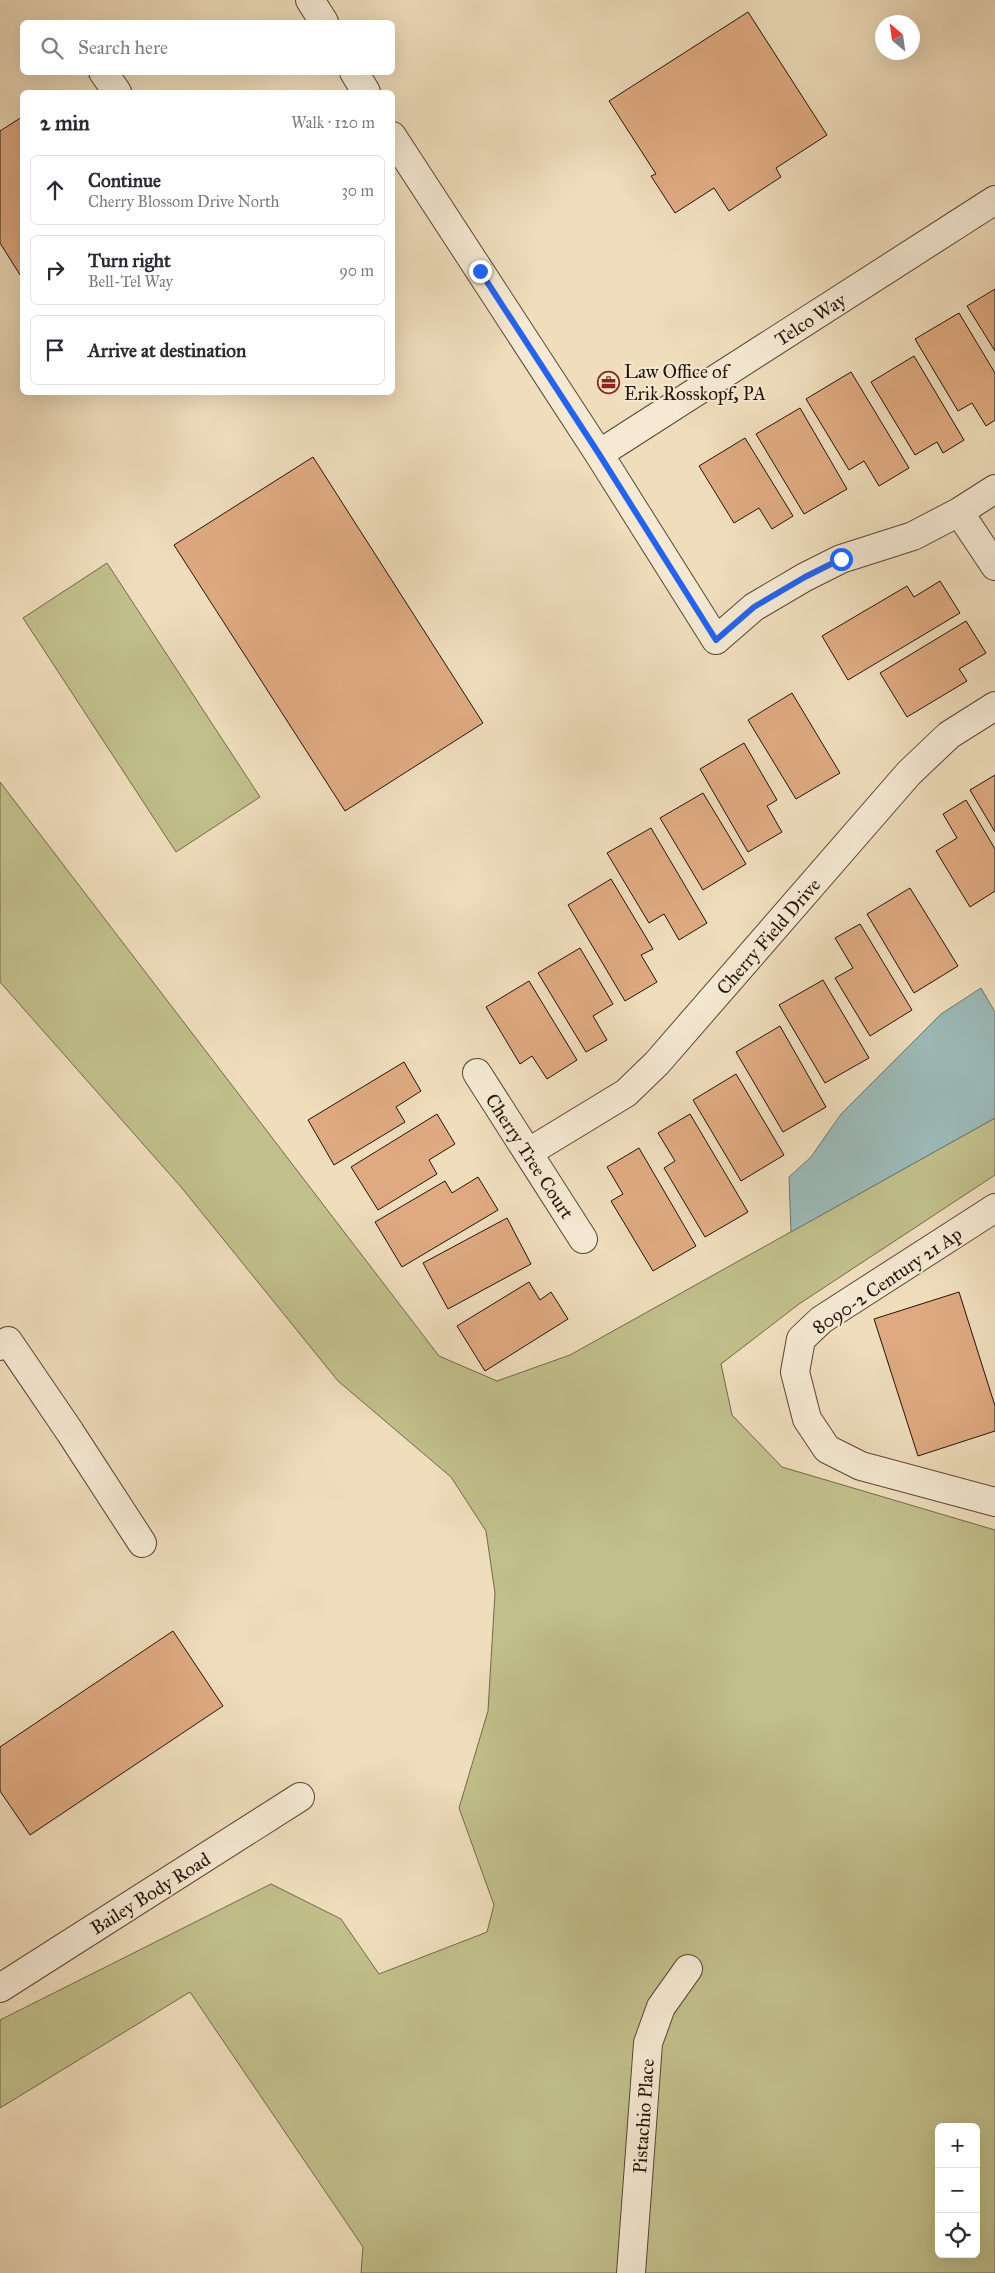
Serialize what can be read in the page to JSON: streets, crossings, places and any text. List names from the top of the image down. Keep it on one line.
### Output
{"streets":{"street":["Telco Way","Cherry Field Drive","Cherry Tree Court","8090-2 Century 21 Ap","Bailey Body Road","Pistachio Place"]},"crossings":[["Cherry Field Drive","Cherry Tree Court"]],"places":{"office":["Law Office of Erik Rosskopf, PA"]},"north":"top left","page":{"search":"Search here","heading":["2 min","Walk · 120 m"],"list":[["Continue","Cherry Blossom Drive North","30 m"],["Turn right","Bell-Tel Way","90 m"],"Arrive at destination"],"map_buttons":["+","−"]}}
